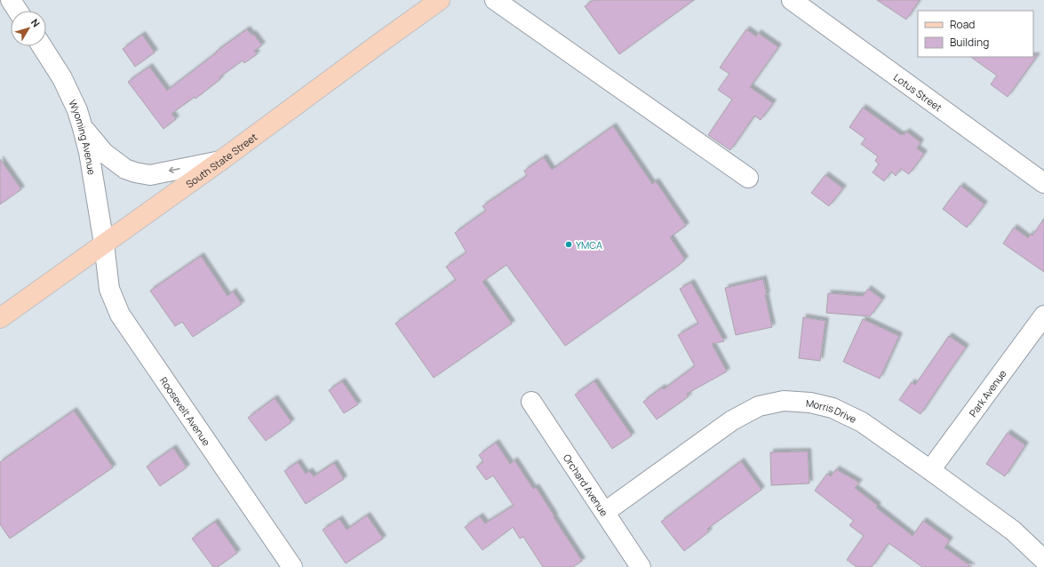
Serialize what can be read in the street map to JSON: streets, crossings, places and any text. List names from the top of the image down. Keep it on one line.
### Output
{"streets":{"main road":["South State Street"],"street":["Lotus Street","Wyoming Avenue","Park Avenue","Roosevelt Avenue","Morris Drive","Orchard Avenue"]},"crossings":[["Wyoming Avenue","South State Street"],["Wyoming Avenue","Roosevelt Avenue"],["South State Street","Roosevelt Avenue"],["Park Avenue","Morris Drive"],["Morris Drive","Orchard Avenue"]],"places":["YMCA"],"legend":["Road","Building"],"north":"top right"}
